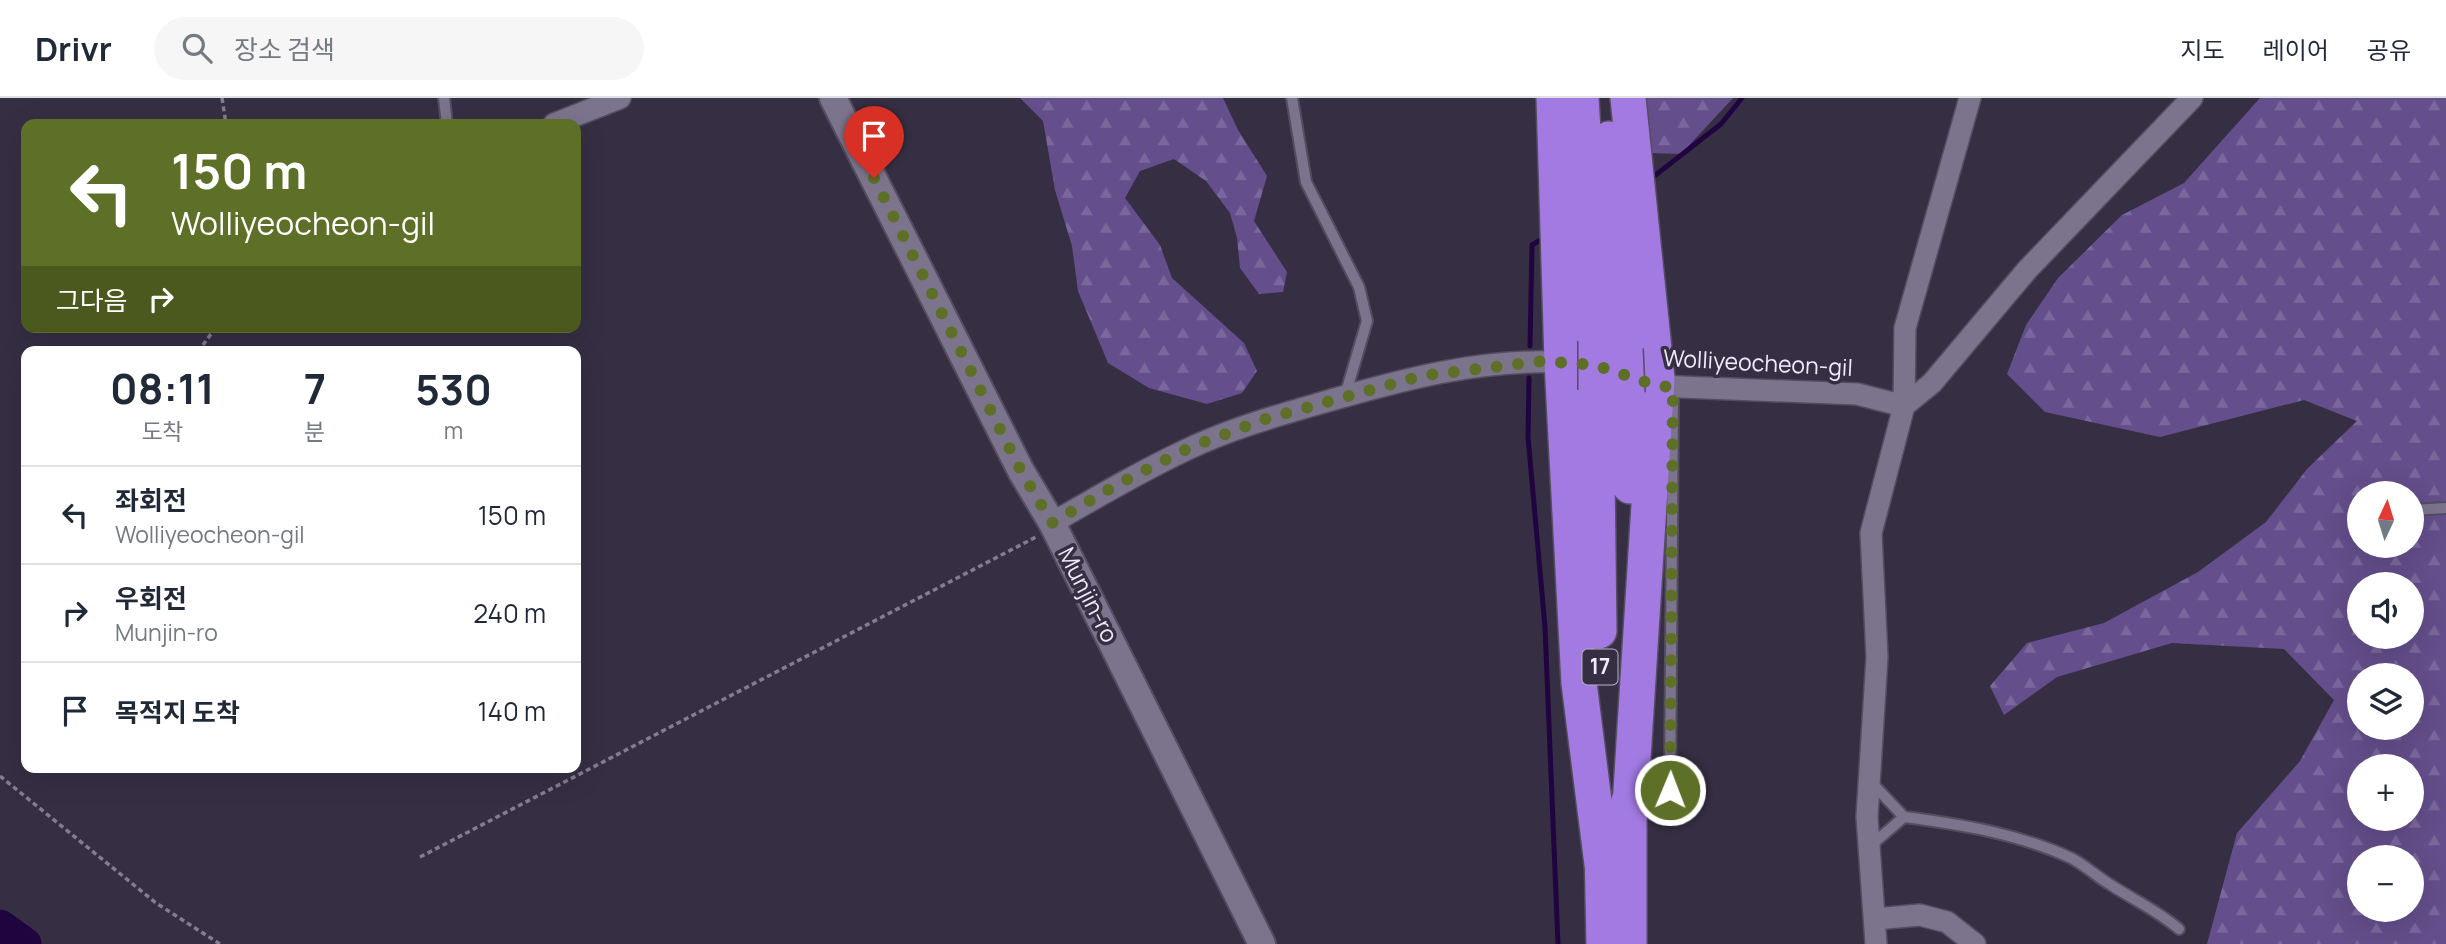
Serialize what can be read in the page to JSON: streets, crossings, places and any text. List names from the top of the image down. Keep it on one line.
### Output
{"streets":{"highway":["17"],"street":["Wolliyeocheon-gil","Munjin-ro"]},"crossings":[["Wolliyeocheon-gil","Munjin-ro"],["Wolliyeocheon-gil","17"]],"north":"top","page":{"header":"Drivr","search":"장소 검색","nav":["지도","레이어","공유"],"turn":["150 m","Wolliyeocheon-gil"],"then":"그다음","eta":["08:11","도착","7","분","530","m"],"list":[{"name":"좌회전","note":"Wolliyeocheon-gil","value":"150 m"},{"name":"우회전","note":"Munjin-ro","value":"240 m"},{"name":"목적지 도착","value":"140 m"}],"map_buttons":["+","−"]}}
